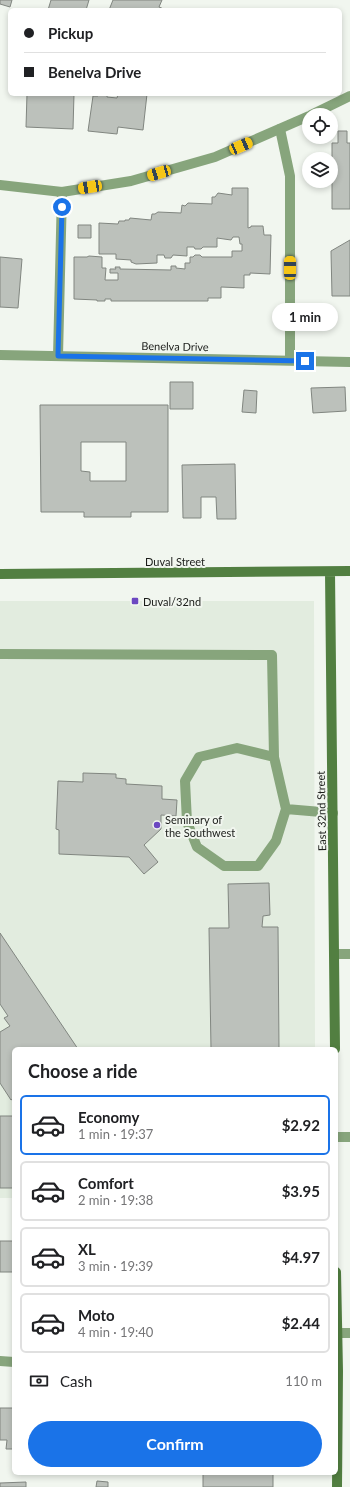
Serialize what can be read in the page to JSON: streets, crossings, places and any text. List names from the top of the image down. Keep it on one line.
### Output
{"streets":{"street":["Benelva Drive","Duval Street","East 32nd Street"]},"crossings":[["Duval Street","East 32nd Street"]],"places":{"transit":["Duval/32nd"],"other":["Seminary of the Southwest"]},"page":{"banner":["Pickup","Benelva Drive"],"bubble":"1 min","heading":"Choose a ride","list":[{"name":"Economy","note":"1 min · 19:37","value":"$2.92"},{"name":"Comfort","note":"2 min · 19:38","value":"$3.95"},{"name":"XL","note":"3 min · 19:39","value":"$4.97"},{"name":"Moto","note":"4 min · 19:40","value":"$2.44"}],"pay":["Cash","110 m"],"buttons":"Confirm"}}
